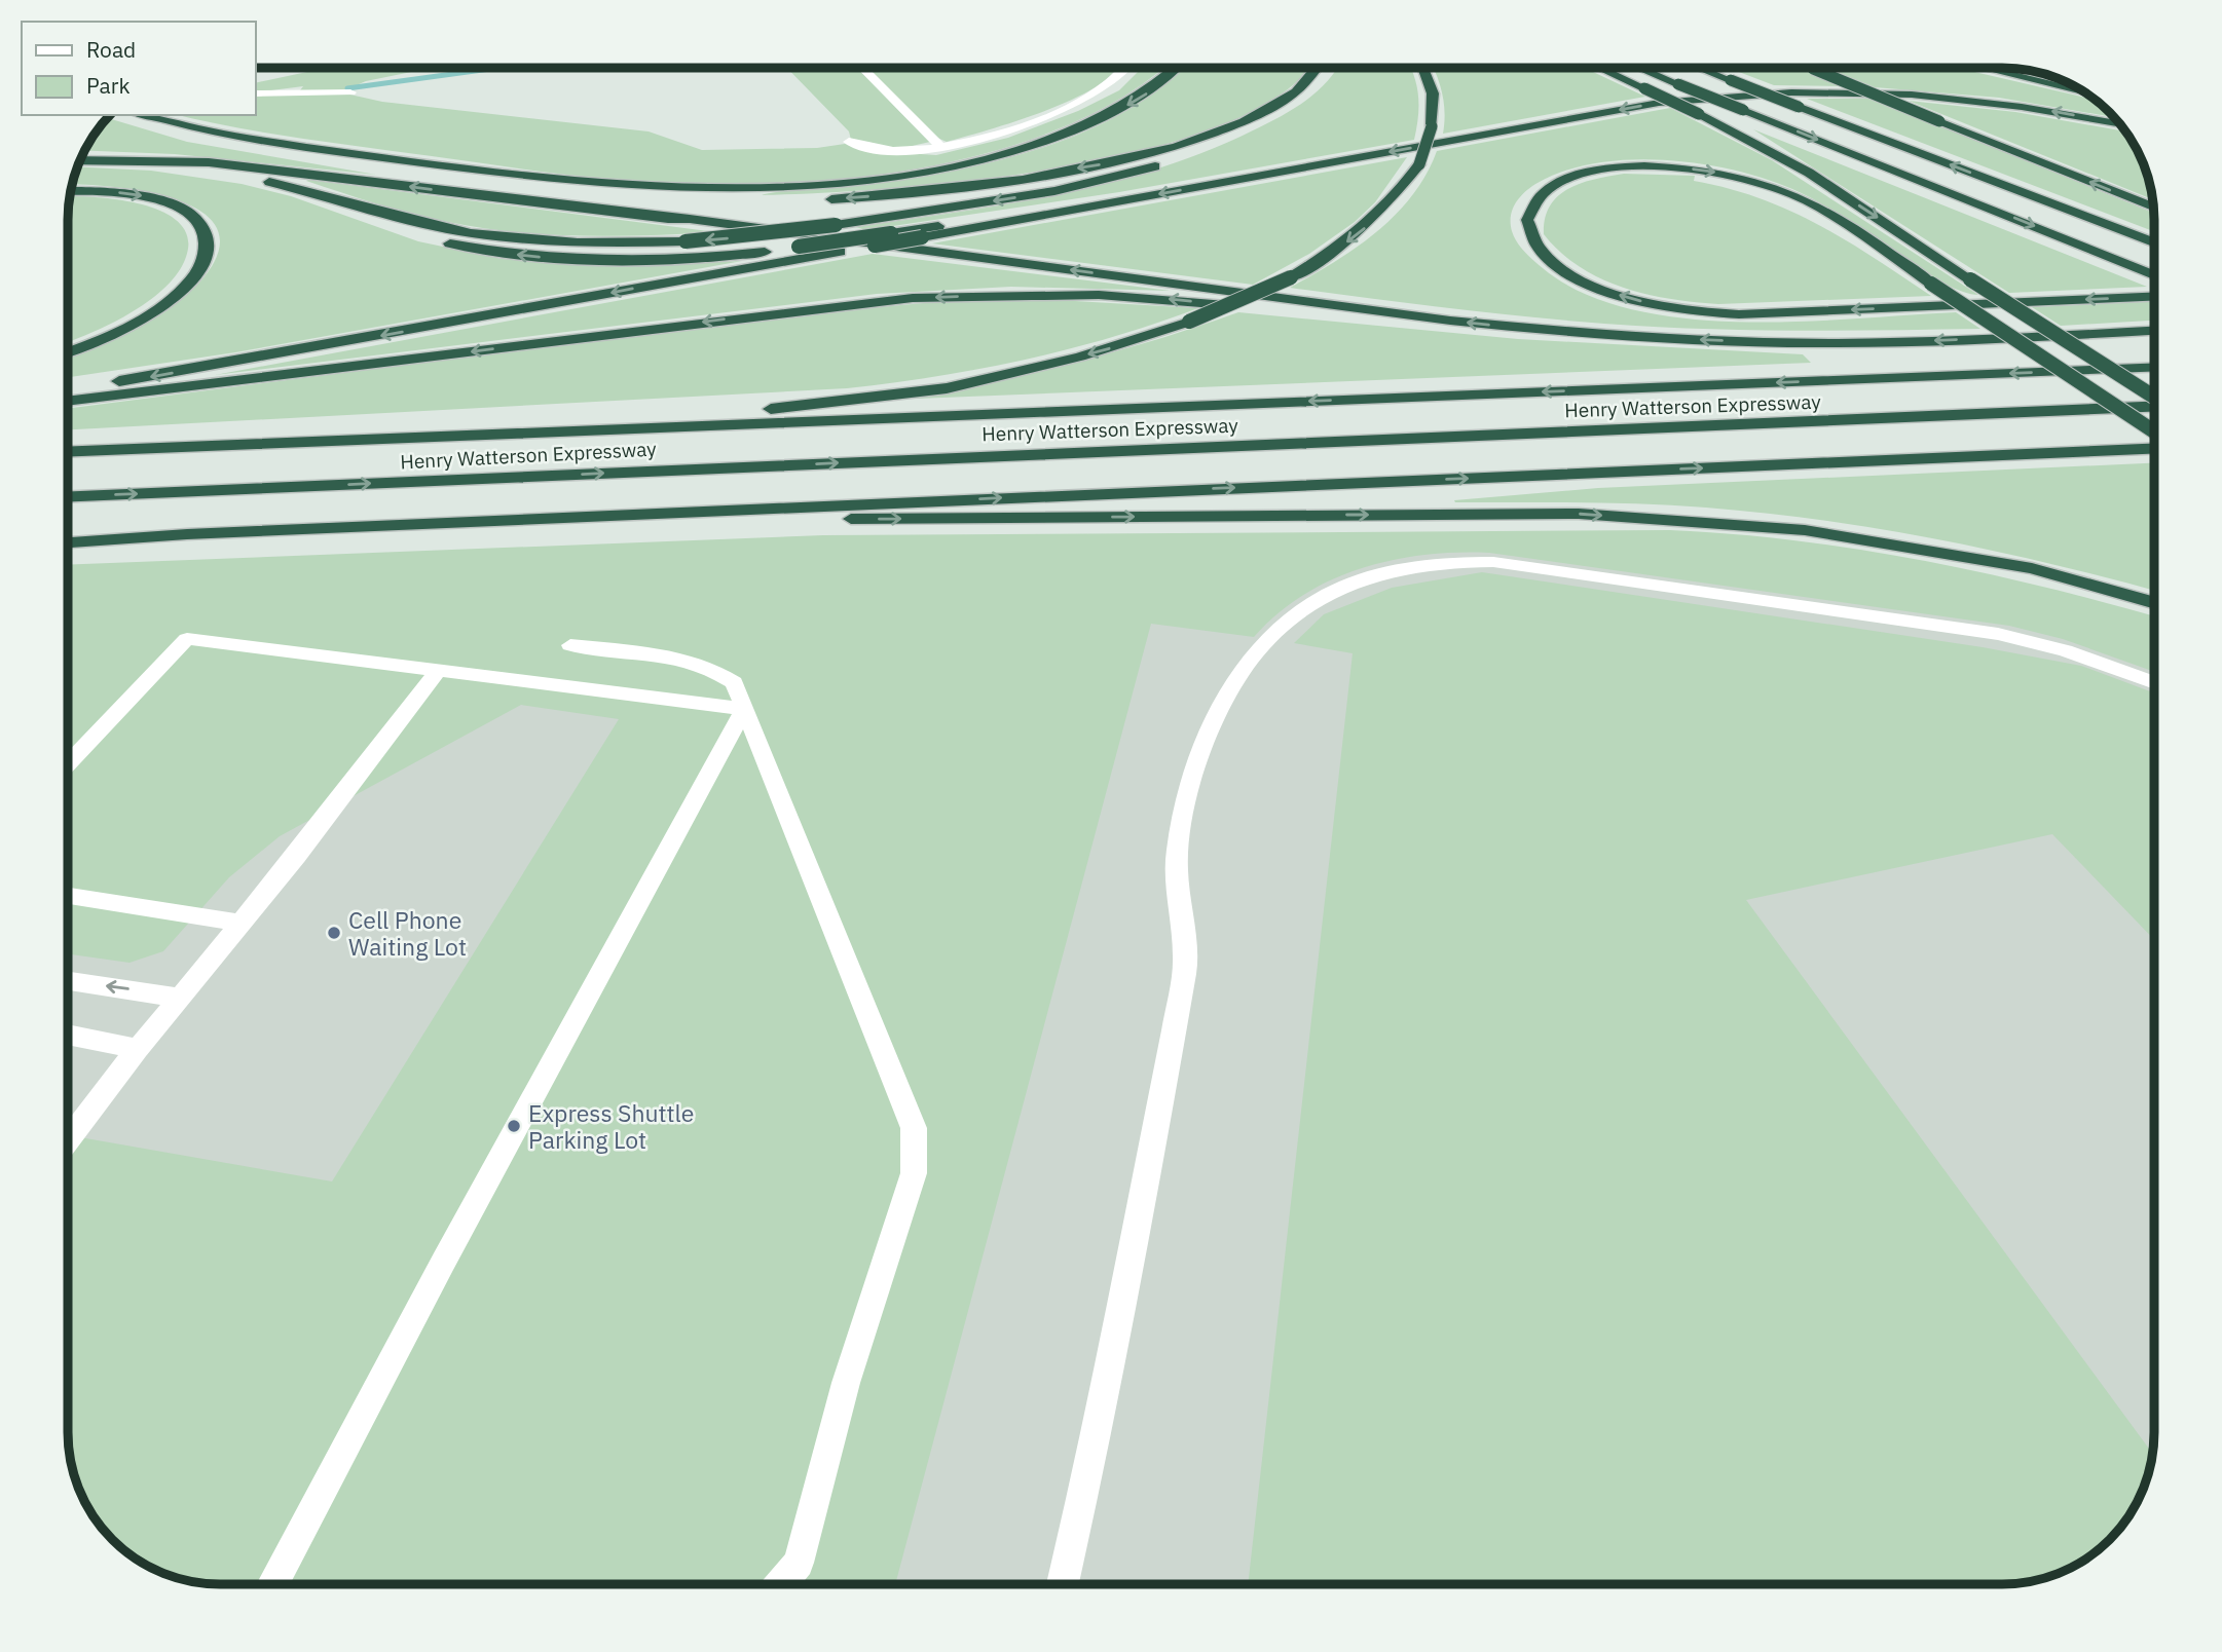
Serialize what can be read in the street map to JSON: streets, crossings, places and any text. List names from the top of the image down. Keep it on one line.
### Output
{"streets":{"highway":["Henry Watterson Expressway"]},"places":["Cell Phone Waiting Lot","Express Shuttle Parking Lot"],"legend":["Road","Park"]}
